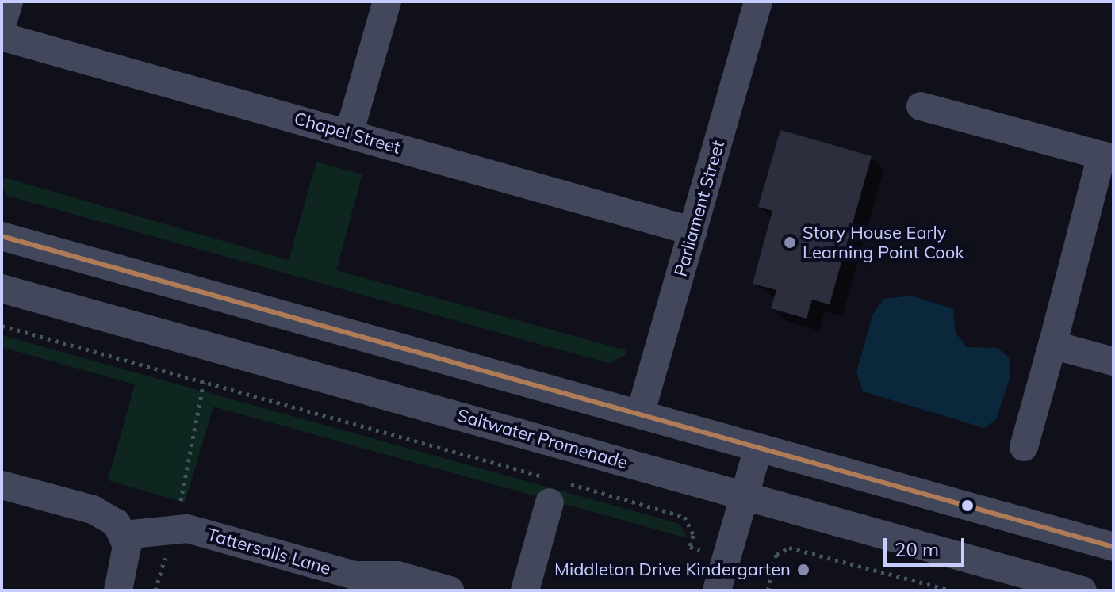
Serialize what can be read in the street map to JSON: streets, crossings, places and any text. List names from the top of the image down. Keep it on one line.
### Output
{"streets":{"street":["Chapel Street","Parliament Street","Saltwater Promenade","Tattersalls Lane"]},"crossings":[["Chapel Street","Parliament Street"]],"places":["Story House Early Learning Point Cook","Middleton Drive Kindergarten"],"scale_bar":"20 m"}
